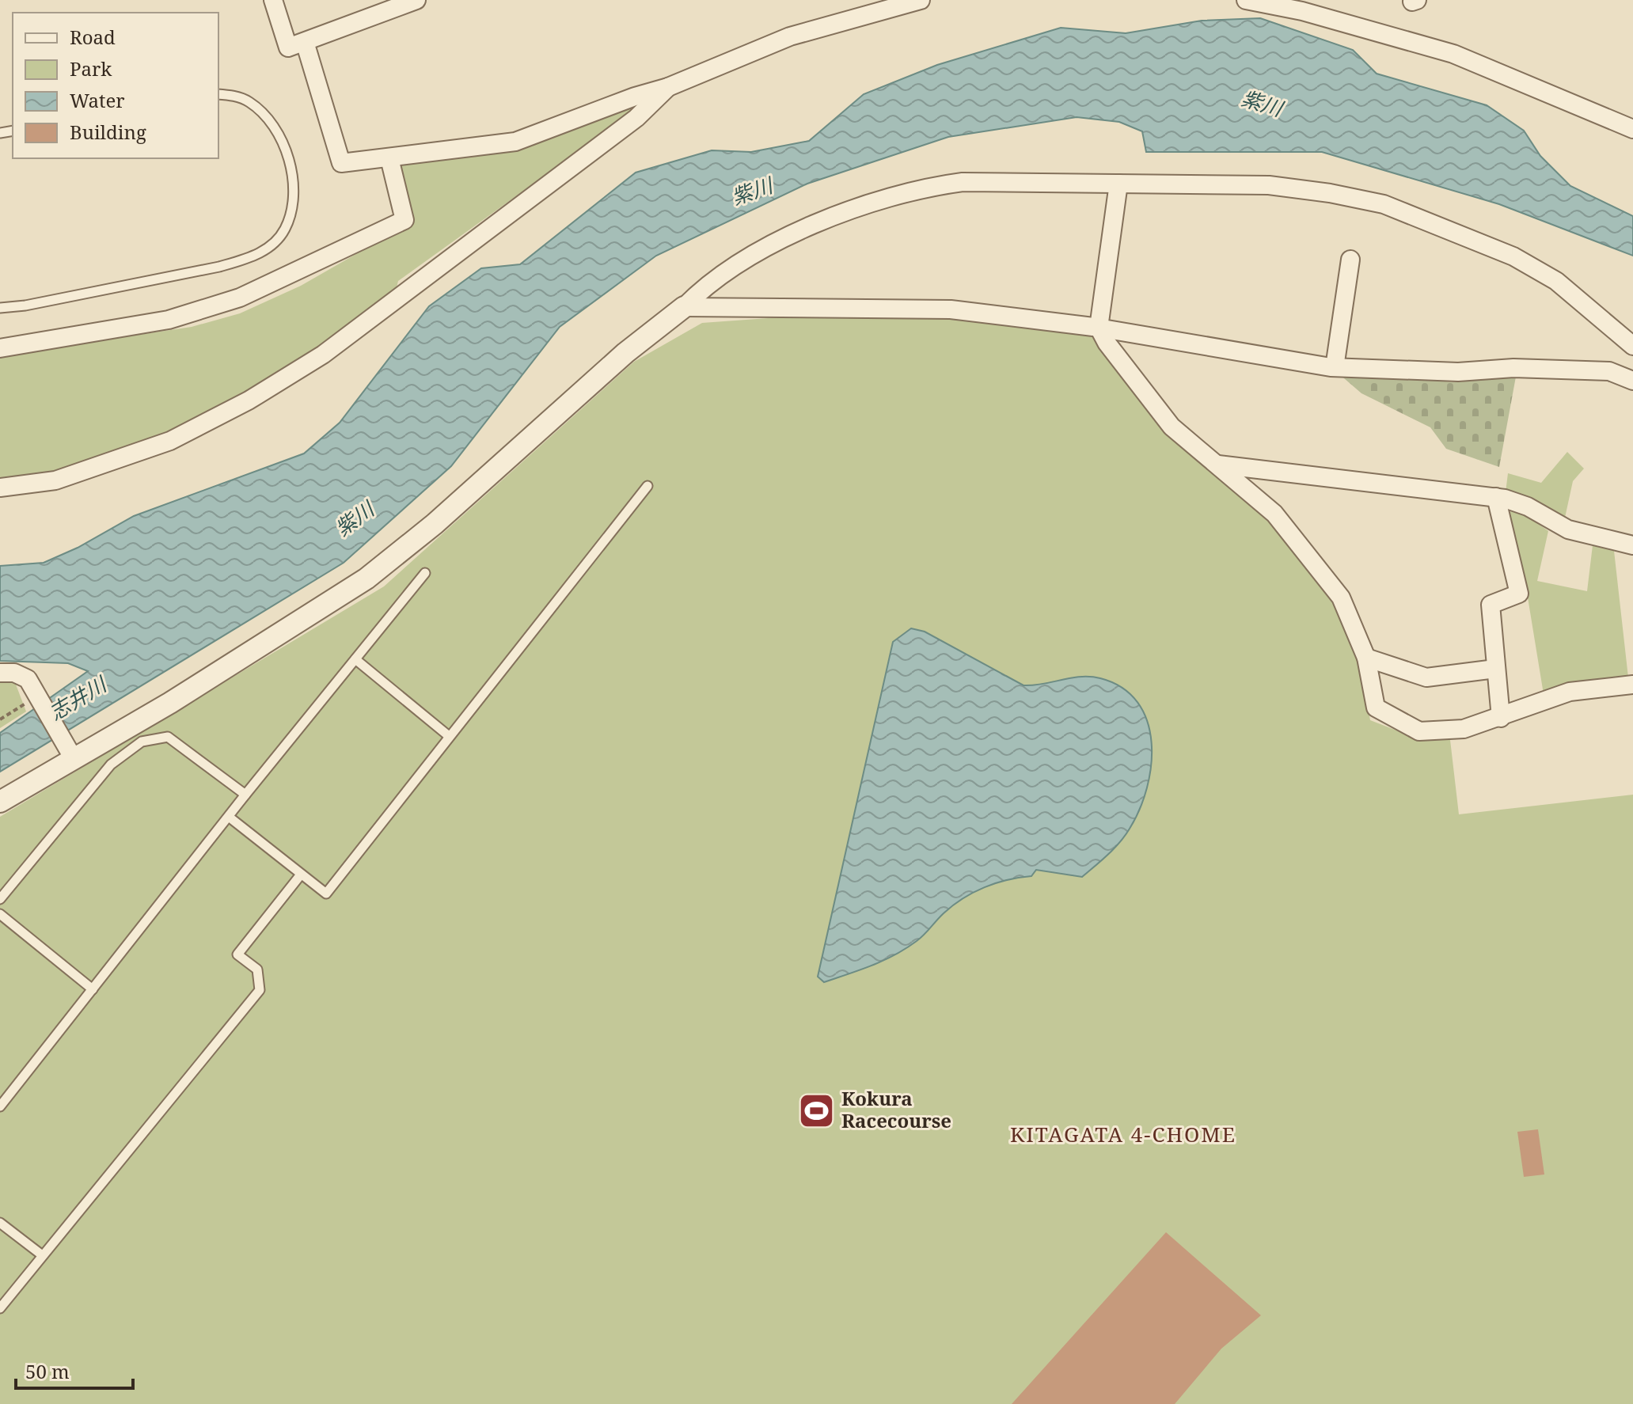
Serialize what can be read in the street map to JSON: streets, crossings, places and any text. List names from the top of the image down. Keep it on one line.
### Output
{"districts":["KITAGATA 4-CHOME"],"water":["紫川","志井川"],"places":{"sports":["Kokura Racecourse"]},"legend":["Road","Park","Water","Building"],"scale_bar":"50 m"}
